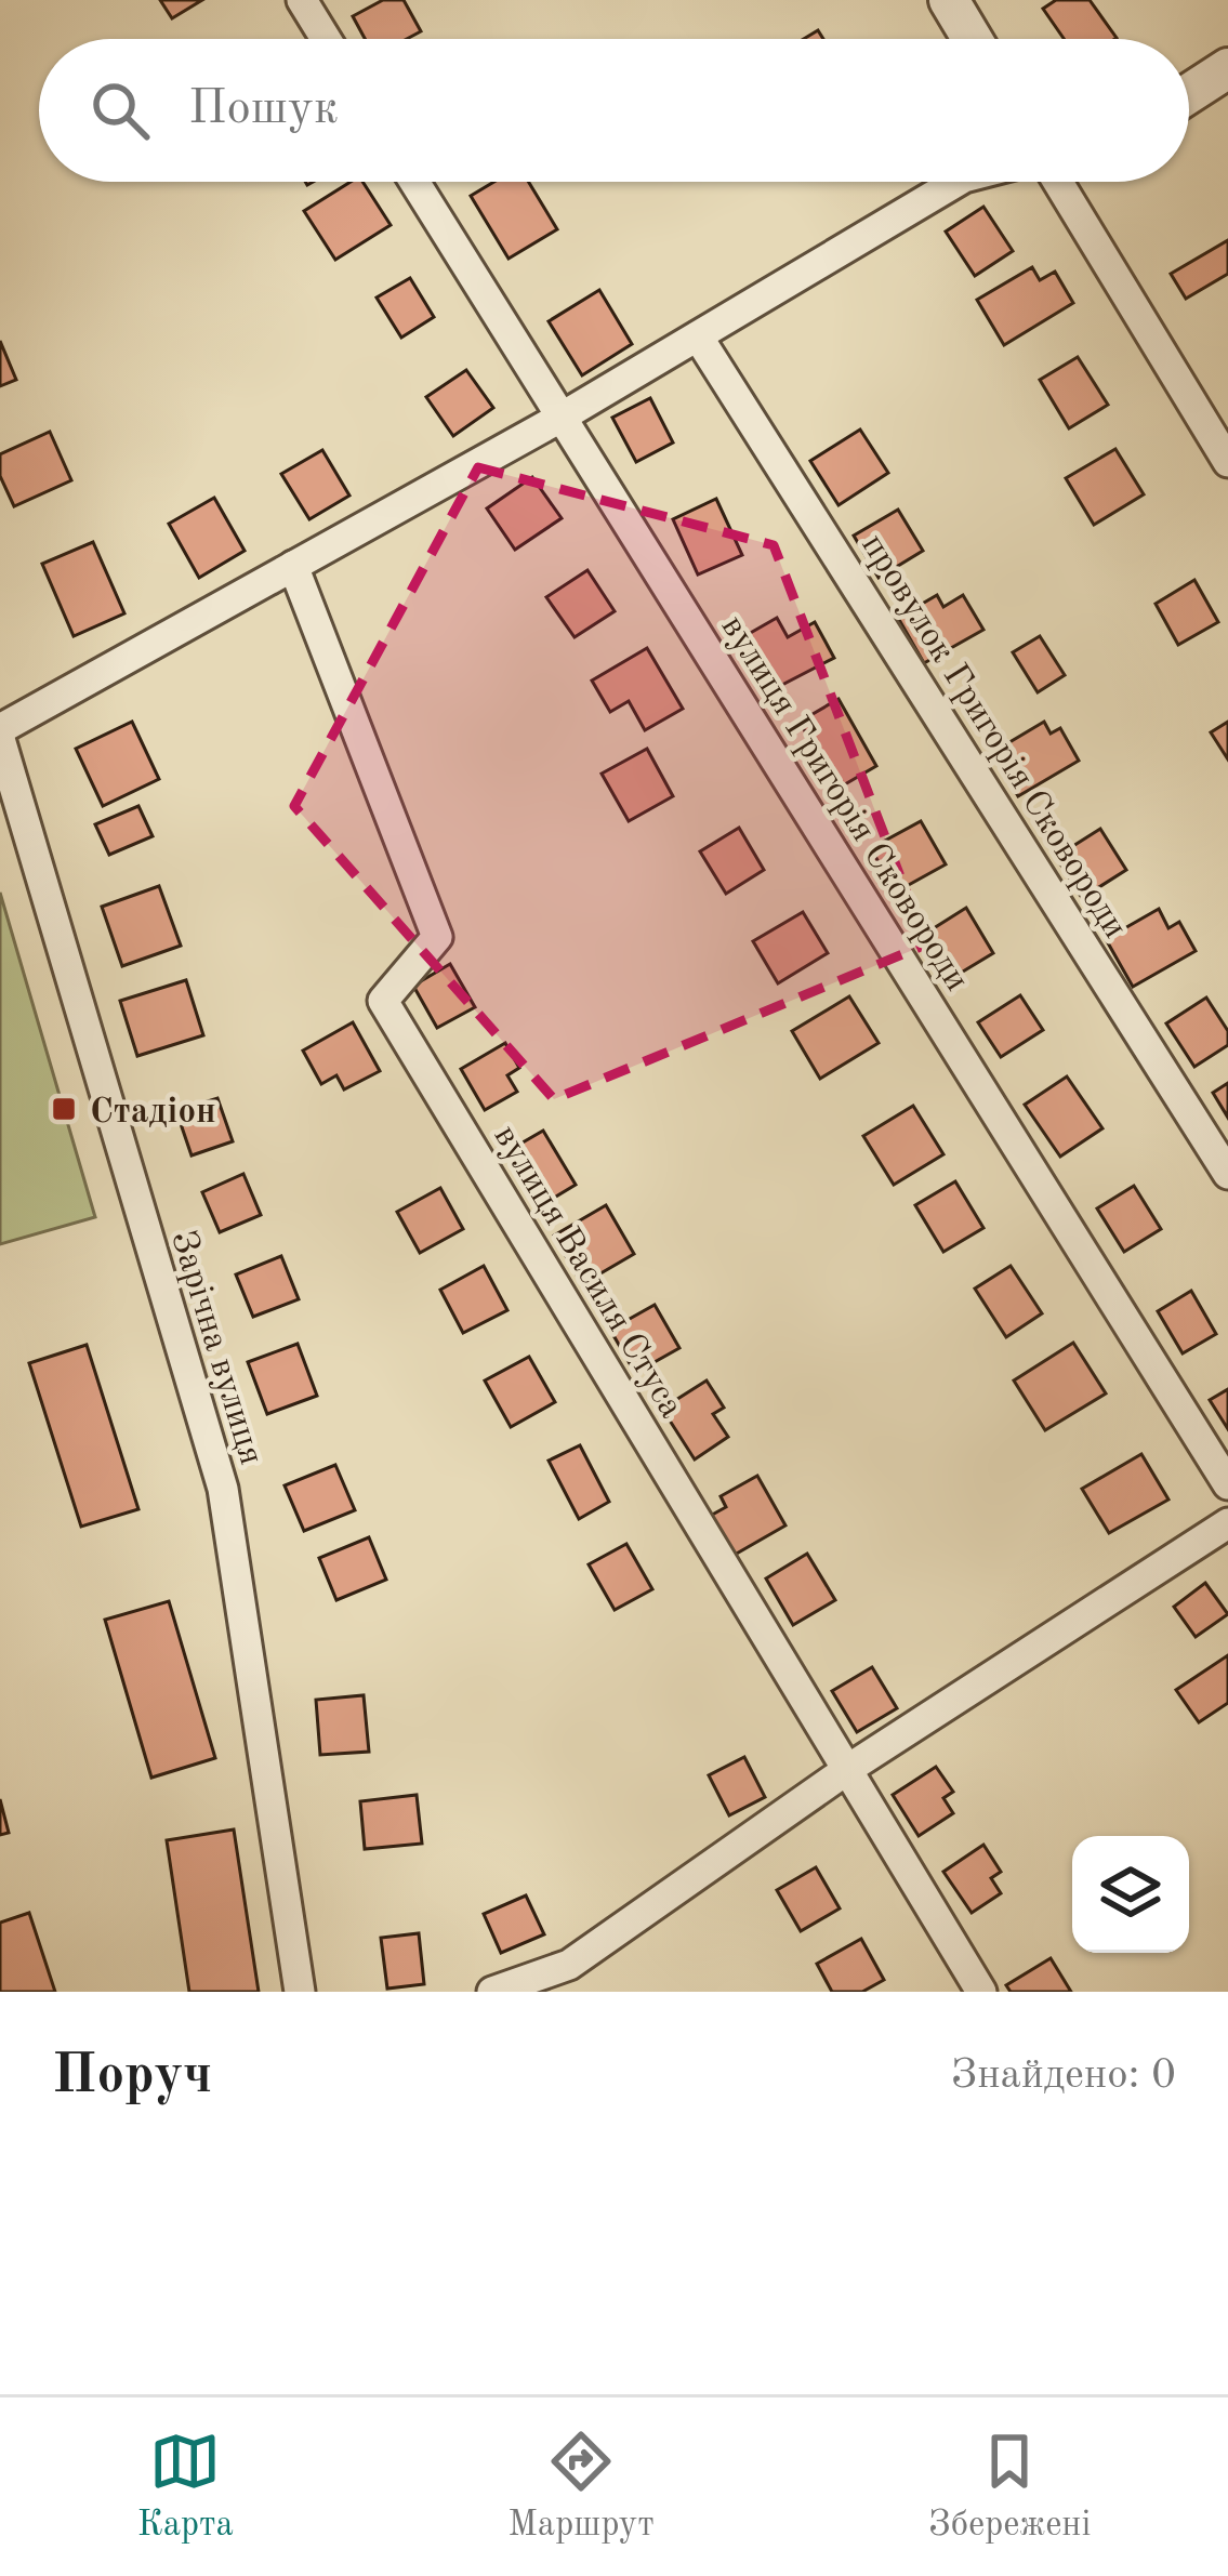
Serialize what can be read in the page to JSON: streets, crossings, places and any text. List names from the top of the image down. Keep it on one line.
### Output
{"streets":{"street":["провулок Григорія Сковороди","вулиця Григорія Сковороди","вулиця Василя Стуса","Зарічна вулиця"]},"places":{"transit":["Стадіон"]},"page":{"search":"Пошук","heading":["Поруч","Знайдено: 0"],"nav":["Карта","Маршрут","Збережені"]}}
